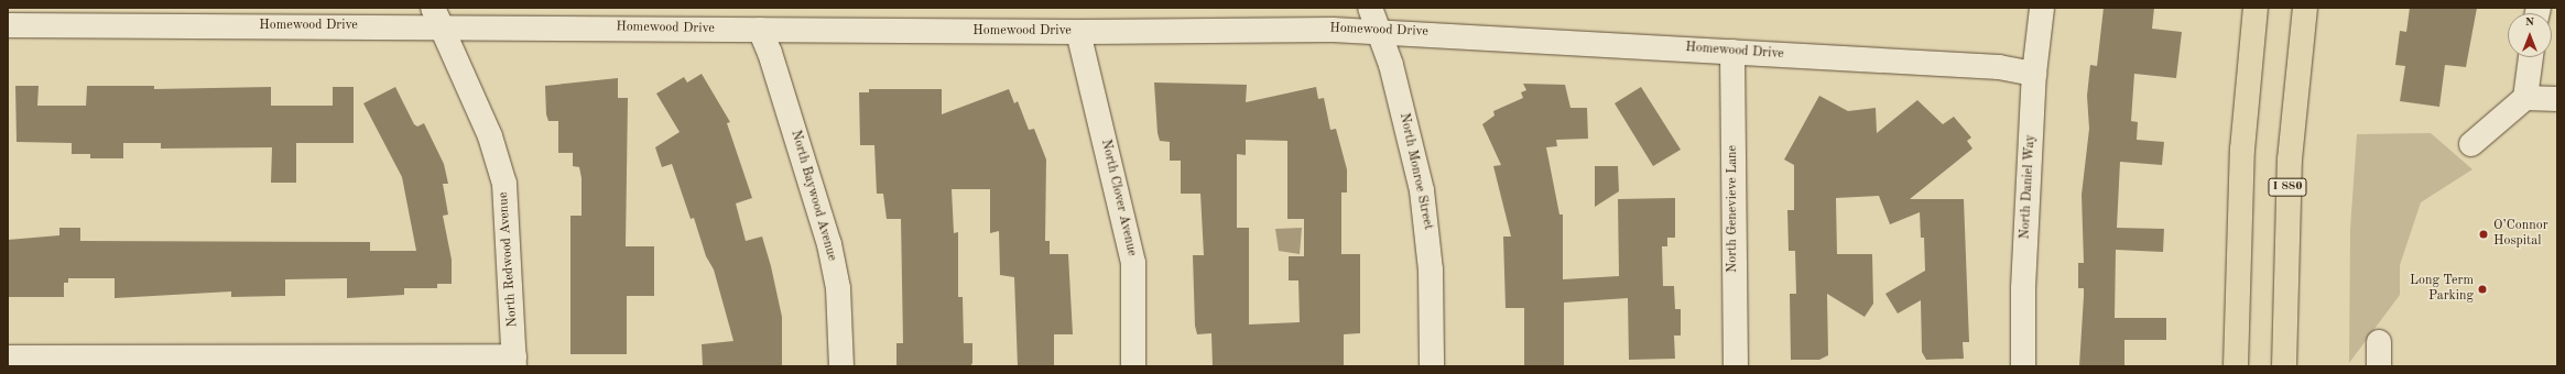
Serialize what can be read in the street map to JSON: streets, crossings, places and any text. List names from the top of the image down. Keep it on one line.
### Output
{"streets":{"highway":["I 880"],"street":["Homewood Drive","North Monroe Street","North Daniel Way","North Baywood Avenue","North Clover Avenue","North Genevieve Lane","North Redwood Avenue"]},"crossings":[["Homewood Drive","North Monroe Street"],["Homewood Drive","North Daniel Way"],["Homewood Drive","North Baywood Avenue"],["Homewood Drive","North Clover Avenue"],["Homewood Drive","North Genevieve Lane"],["Homewood Drive","North Redwood Avenue"]],"places":["O’Connor Hospital","Long Term Parking"],"north":"top"}
